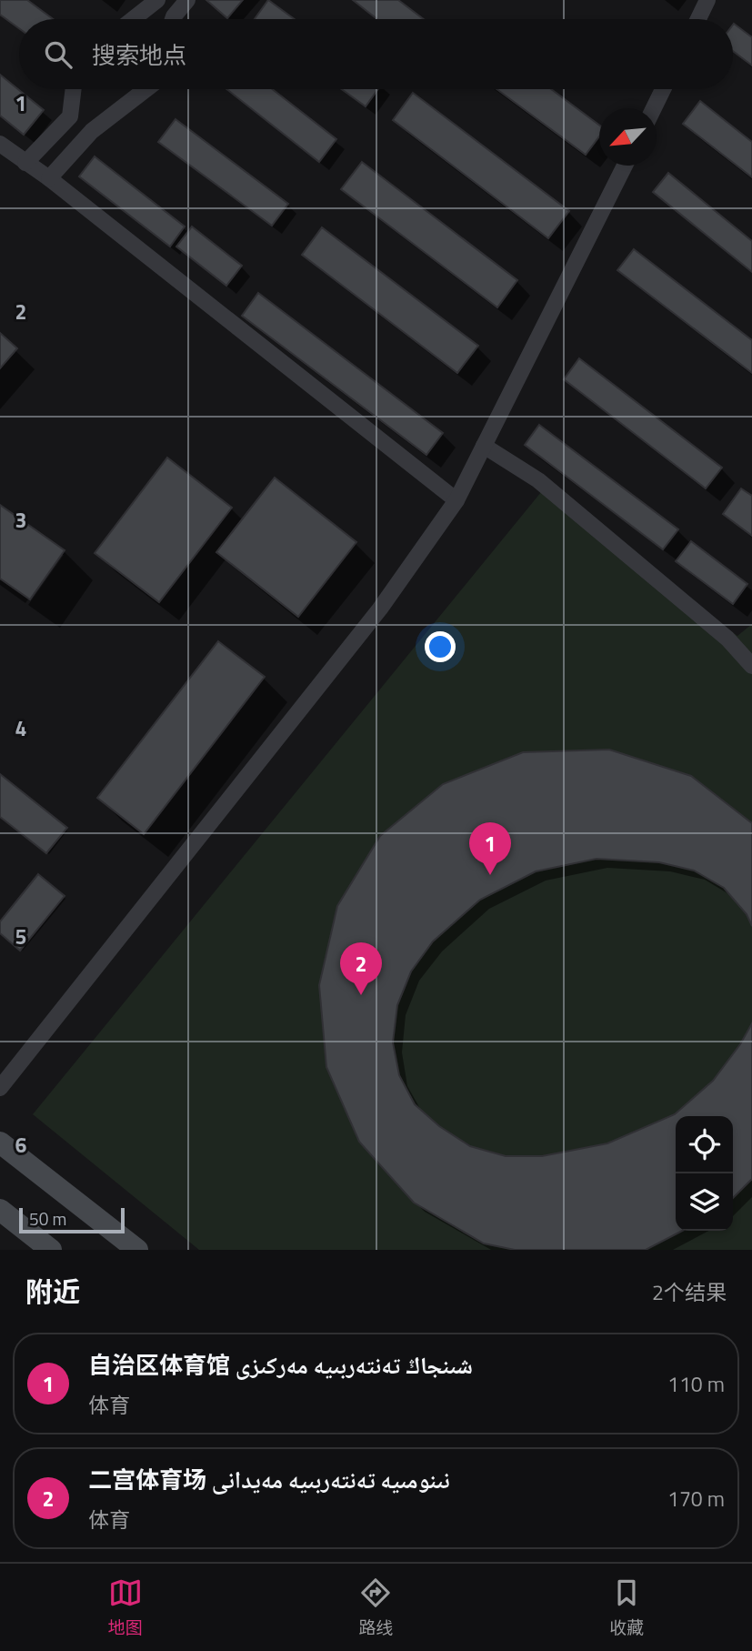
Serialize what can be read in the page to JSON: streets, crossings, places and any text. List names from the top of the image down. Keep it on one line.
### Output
{"scale_bar":"50 m","north":"bottom left","page":{"search":"搜索地点","pins":["1","2"],"scale":"50 m","heading":["附近","2个结果"],"list":[{"mark":"1","name":"自治区体育馆 شىنجاڭ تەنتەربىيە مەركىزى","note":"体育","value":"110 m"},{"mark":"2","name":"二宫体育场 نىنومىيە تەنتەربىيە مەيدانى","note":"体育","value":"170 m"}],"nav":["地图","路线","收藏"]},"grid":{"rows":["1","2","3","4","5","6"]}}
